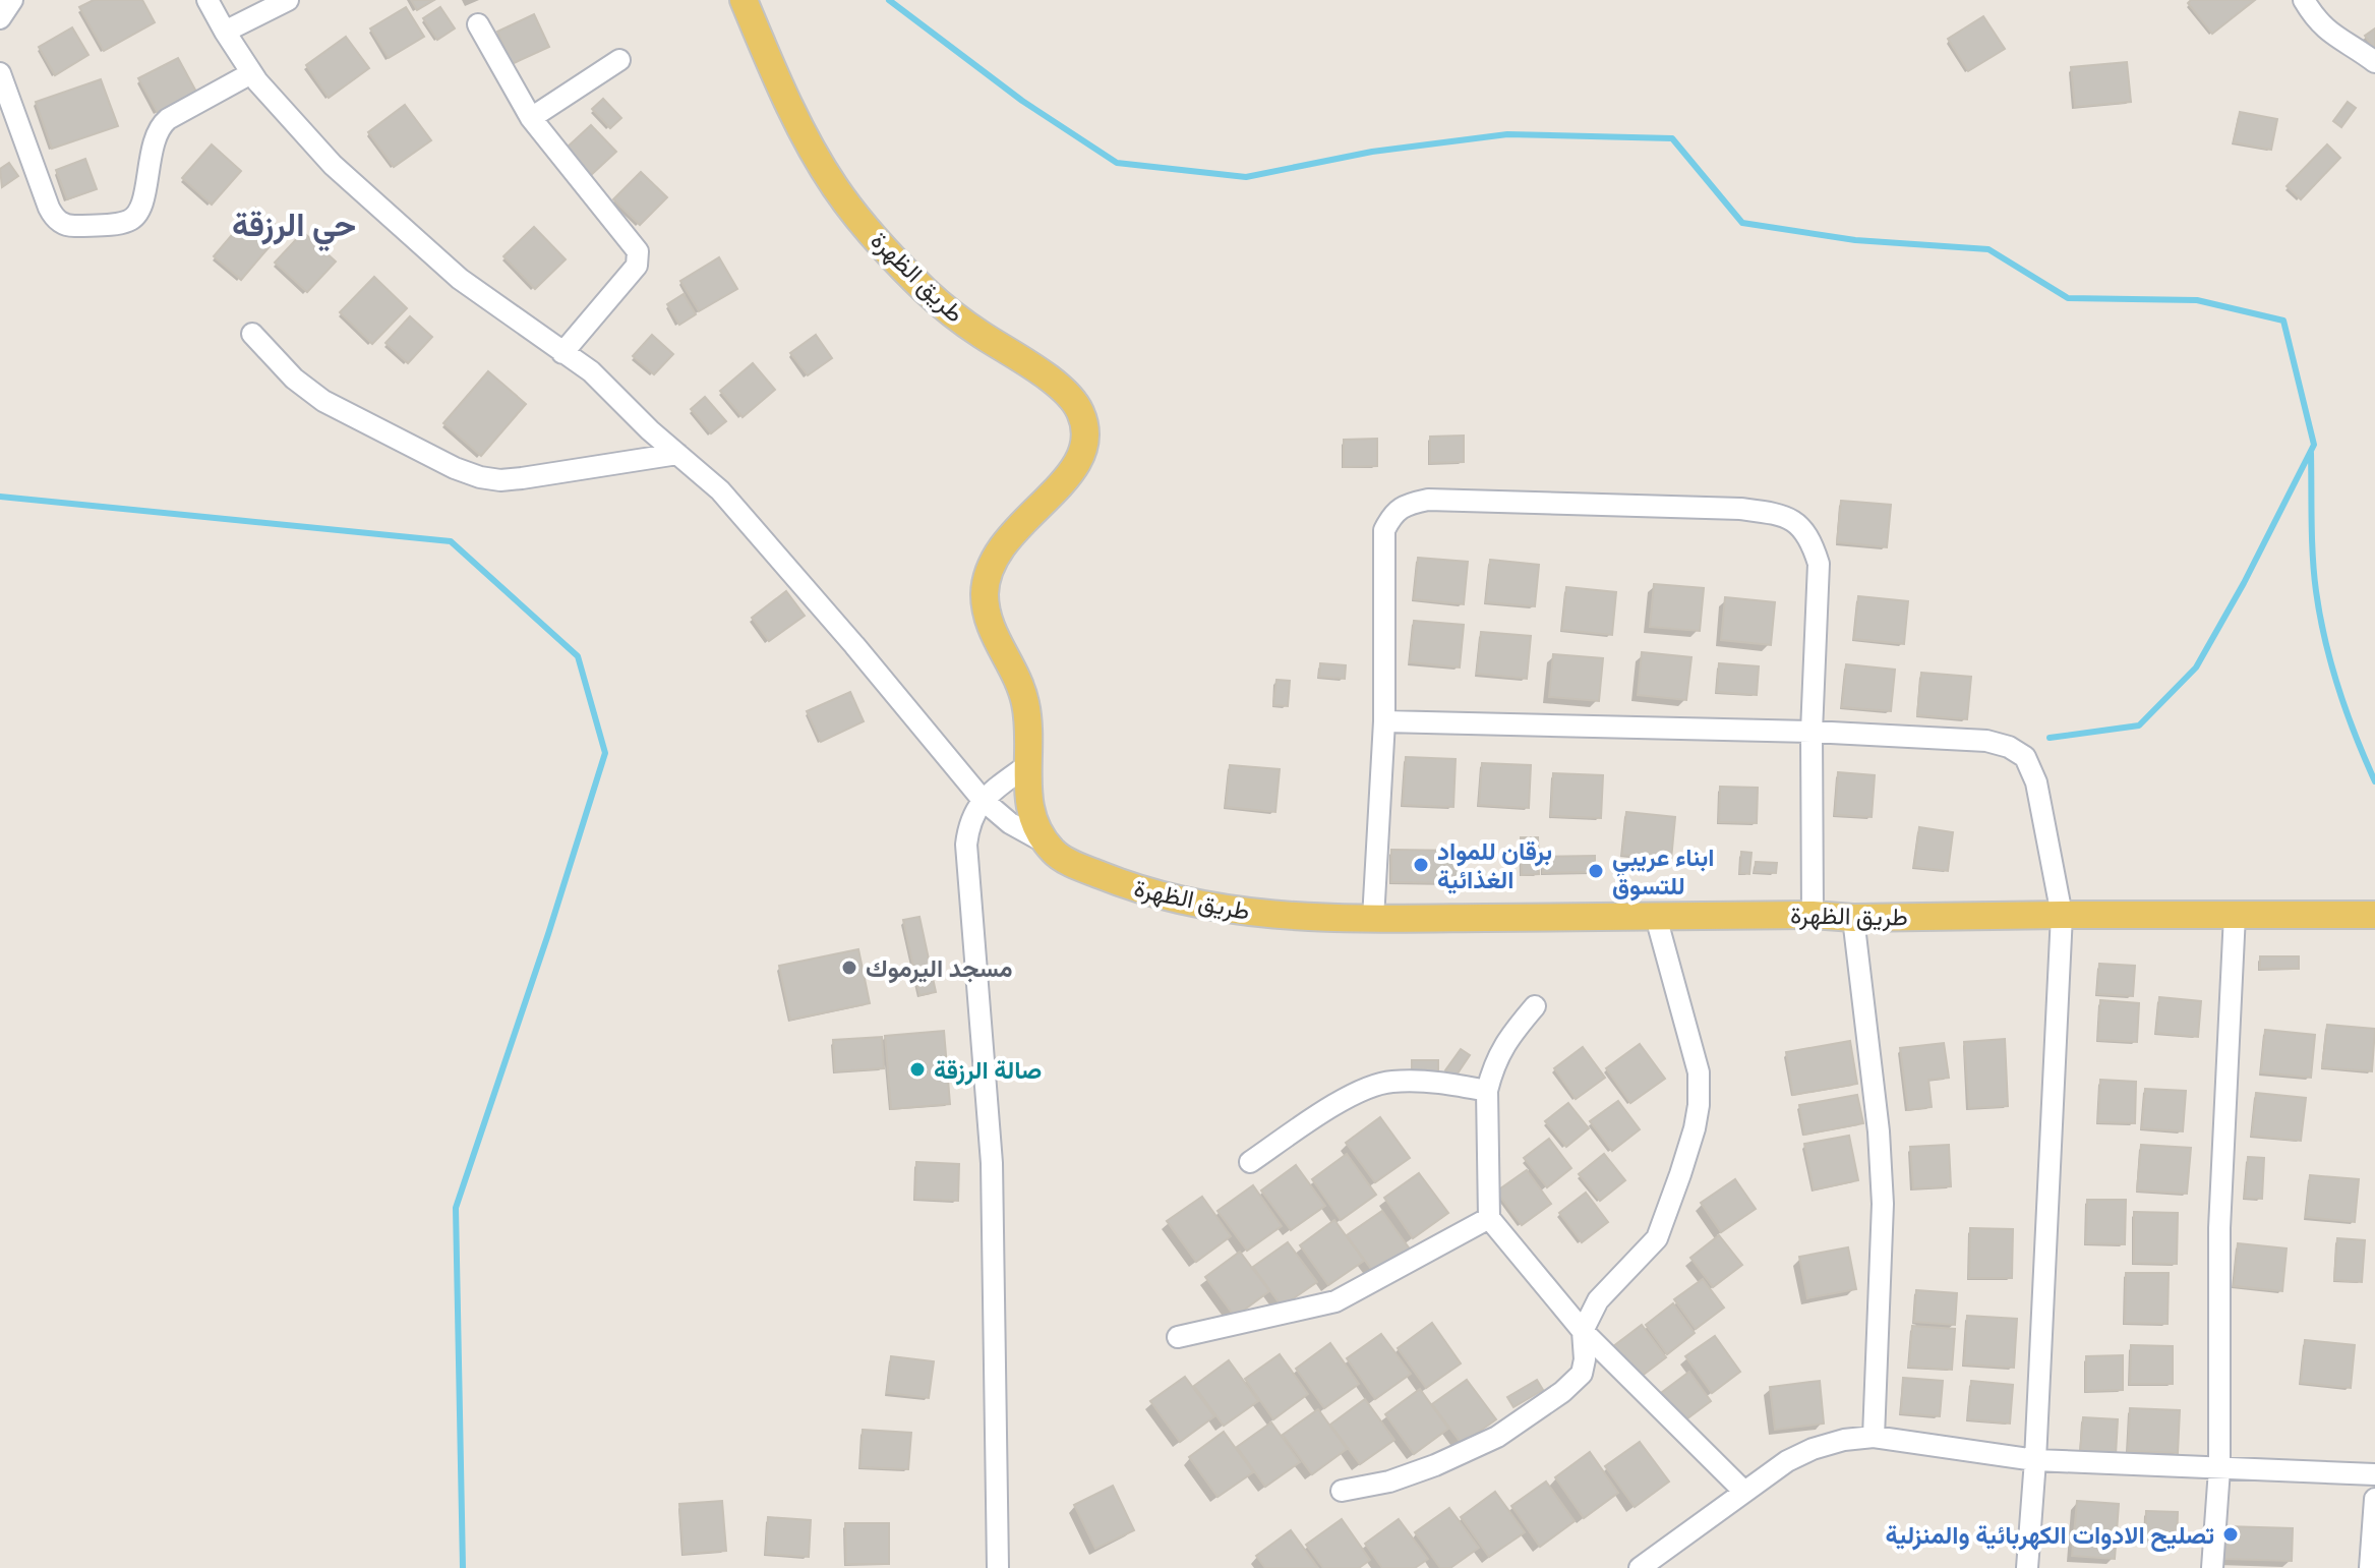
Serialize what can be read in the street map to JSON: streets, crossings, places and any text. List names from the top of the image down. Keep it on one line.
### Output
{"streets":{"main road":["طريق الظهرة"]},"districts":["حي الرزقة"],"places":["برقان للمواد الغذائية","ابناء عريبي للتسوق","مسجد اليرموك","صالة الرزقة","تصليح الادوات الكهربائية والمنزلية"]}
